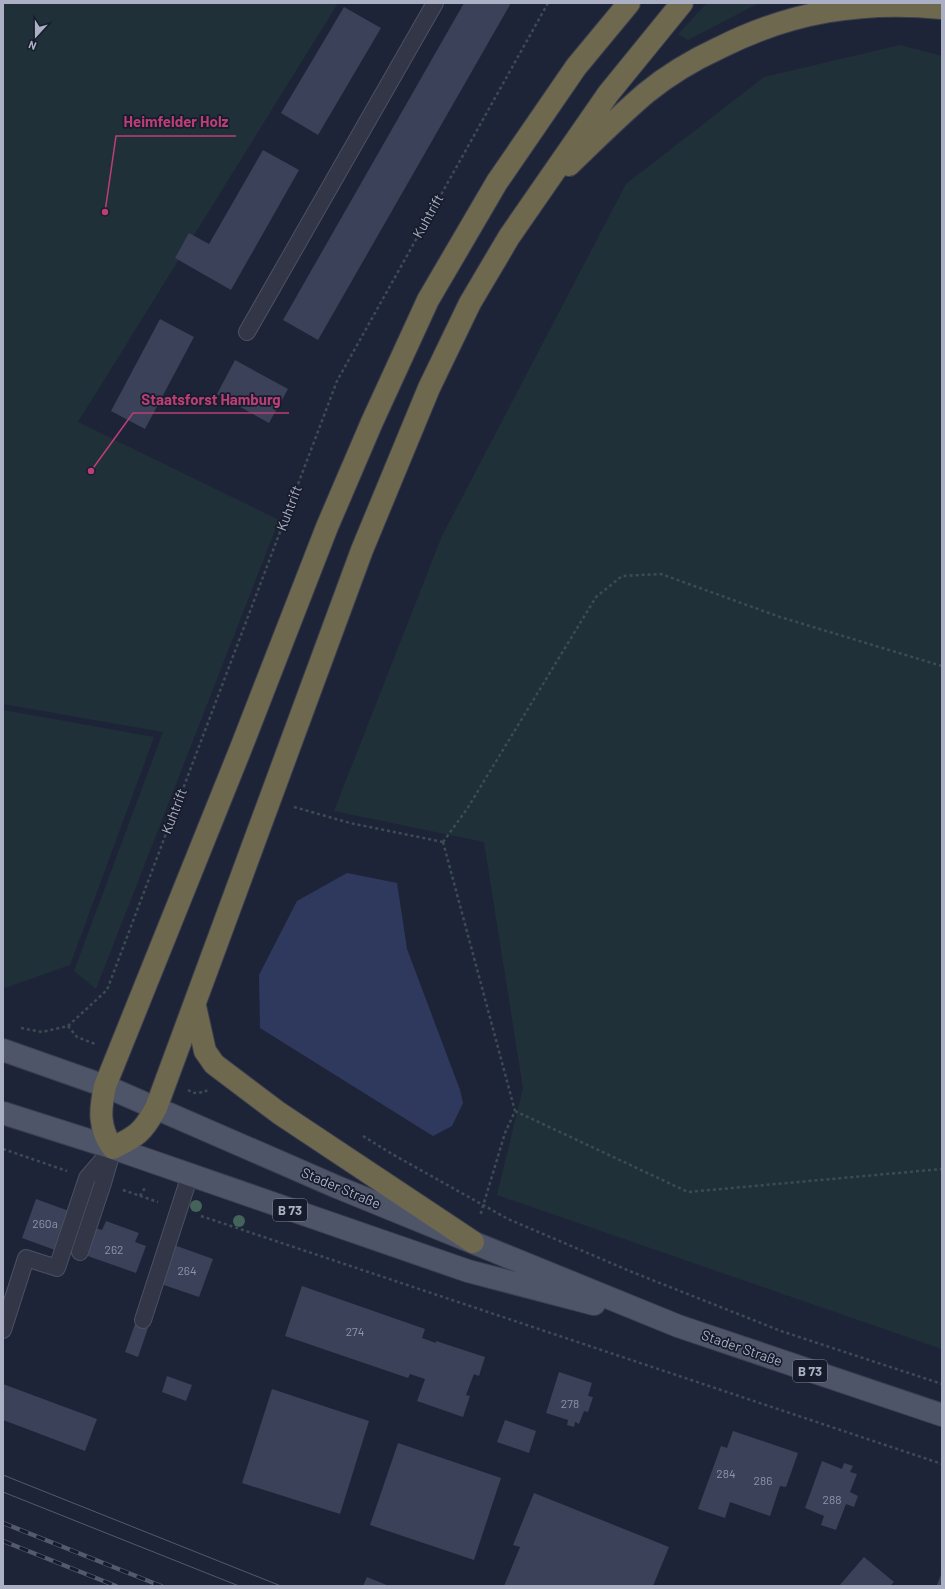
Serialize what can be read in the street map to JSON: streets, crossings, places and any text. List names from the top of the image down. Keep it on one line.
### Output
{"streets":{"main road":["Stader Straße","B 73"],"path":["Kuhtrift"]},"places":["Heimfelder Holz","Staatsforst Hamburg"],"house_numbers":["260a","262","264","274","278","284","286","288"],"north":"bottom"}
